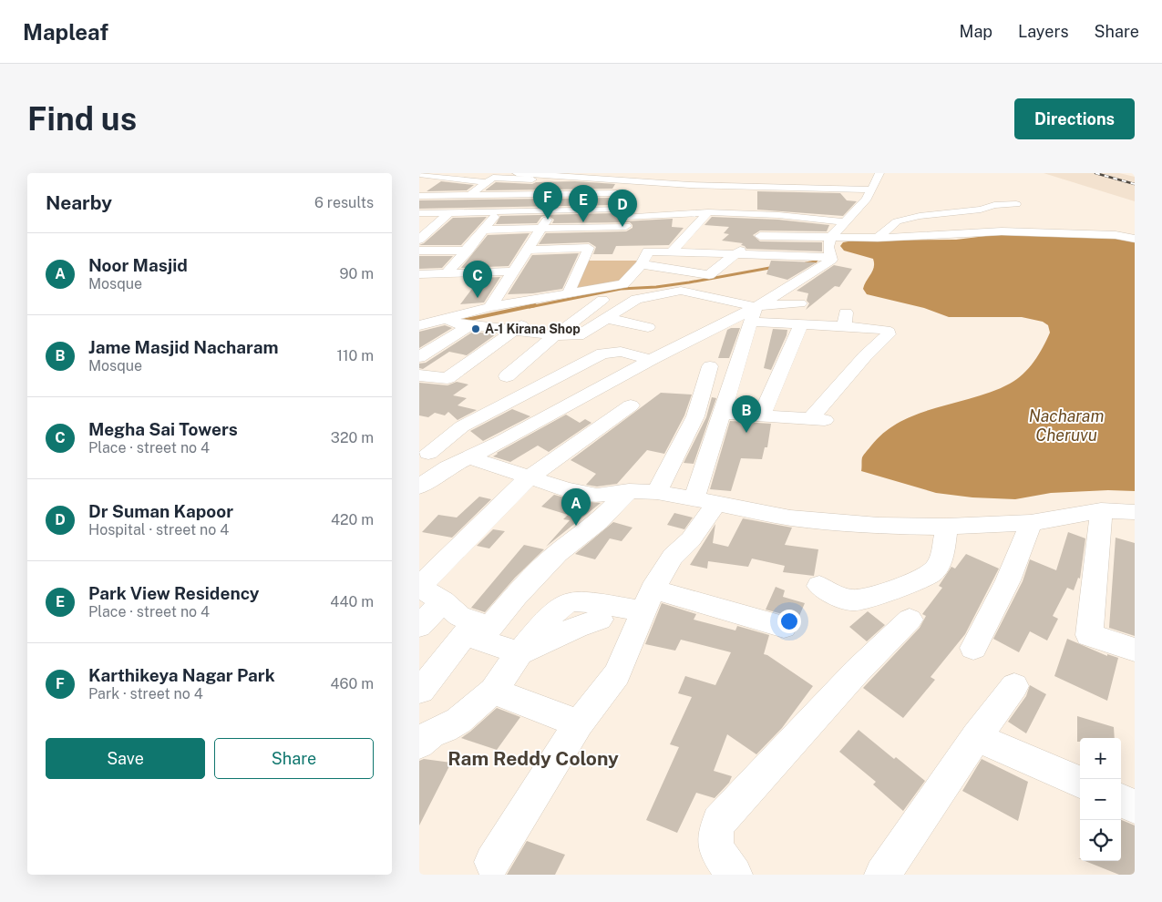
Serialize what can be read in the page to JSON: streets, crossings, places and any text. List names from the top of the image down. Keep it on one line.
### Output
{"districts":["Ram Reddy Colony"],"water":["Nacharam Cheruvu"],"places":["A-1 Kirana Shop"],"page":{"header":"Mapleaf","nav":["Map","Layers","Share"],"buttons":["Directions",["Save","Share"]],"title":"Find us","heading":["Nearby","6 results"],"pins":["F","E","D","C","B","A"],"list":[{"mark":"A","name":"Noor Masjid","note":"Mosque","value":"90 m"},{"mark":"B","name":"Jame Masjid Nacharam","note":"Mosque","value":"110 m"},{"mark":"C","name":"Megha Sai Towers","note":"Place · street no 4","value":"320 m"},{"mark":"D","name":"Dr Suman Kapoor","note":"Hospital · street no 4","value":"420 m"},{"mark":"E","name":"Park View Residency","note":"Place · street no 4","value":"440 m"},{"mark":"F","name":"Karthikeya Nagar Park","note":"Park · street no 4","value":"460 m"}],"map_buttons":["+","−"]}}
